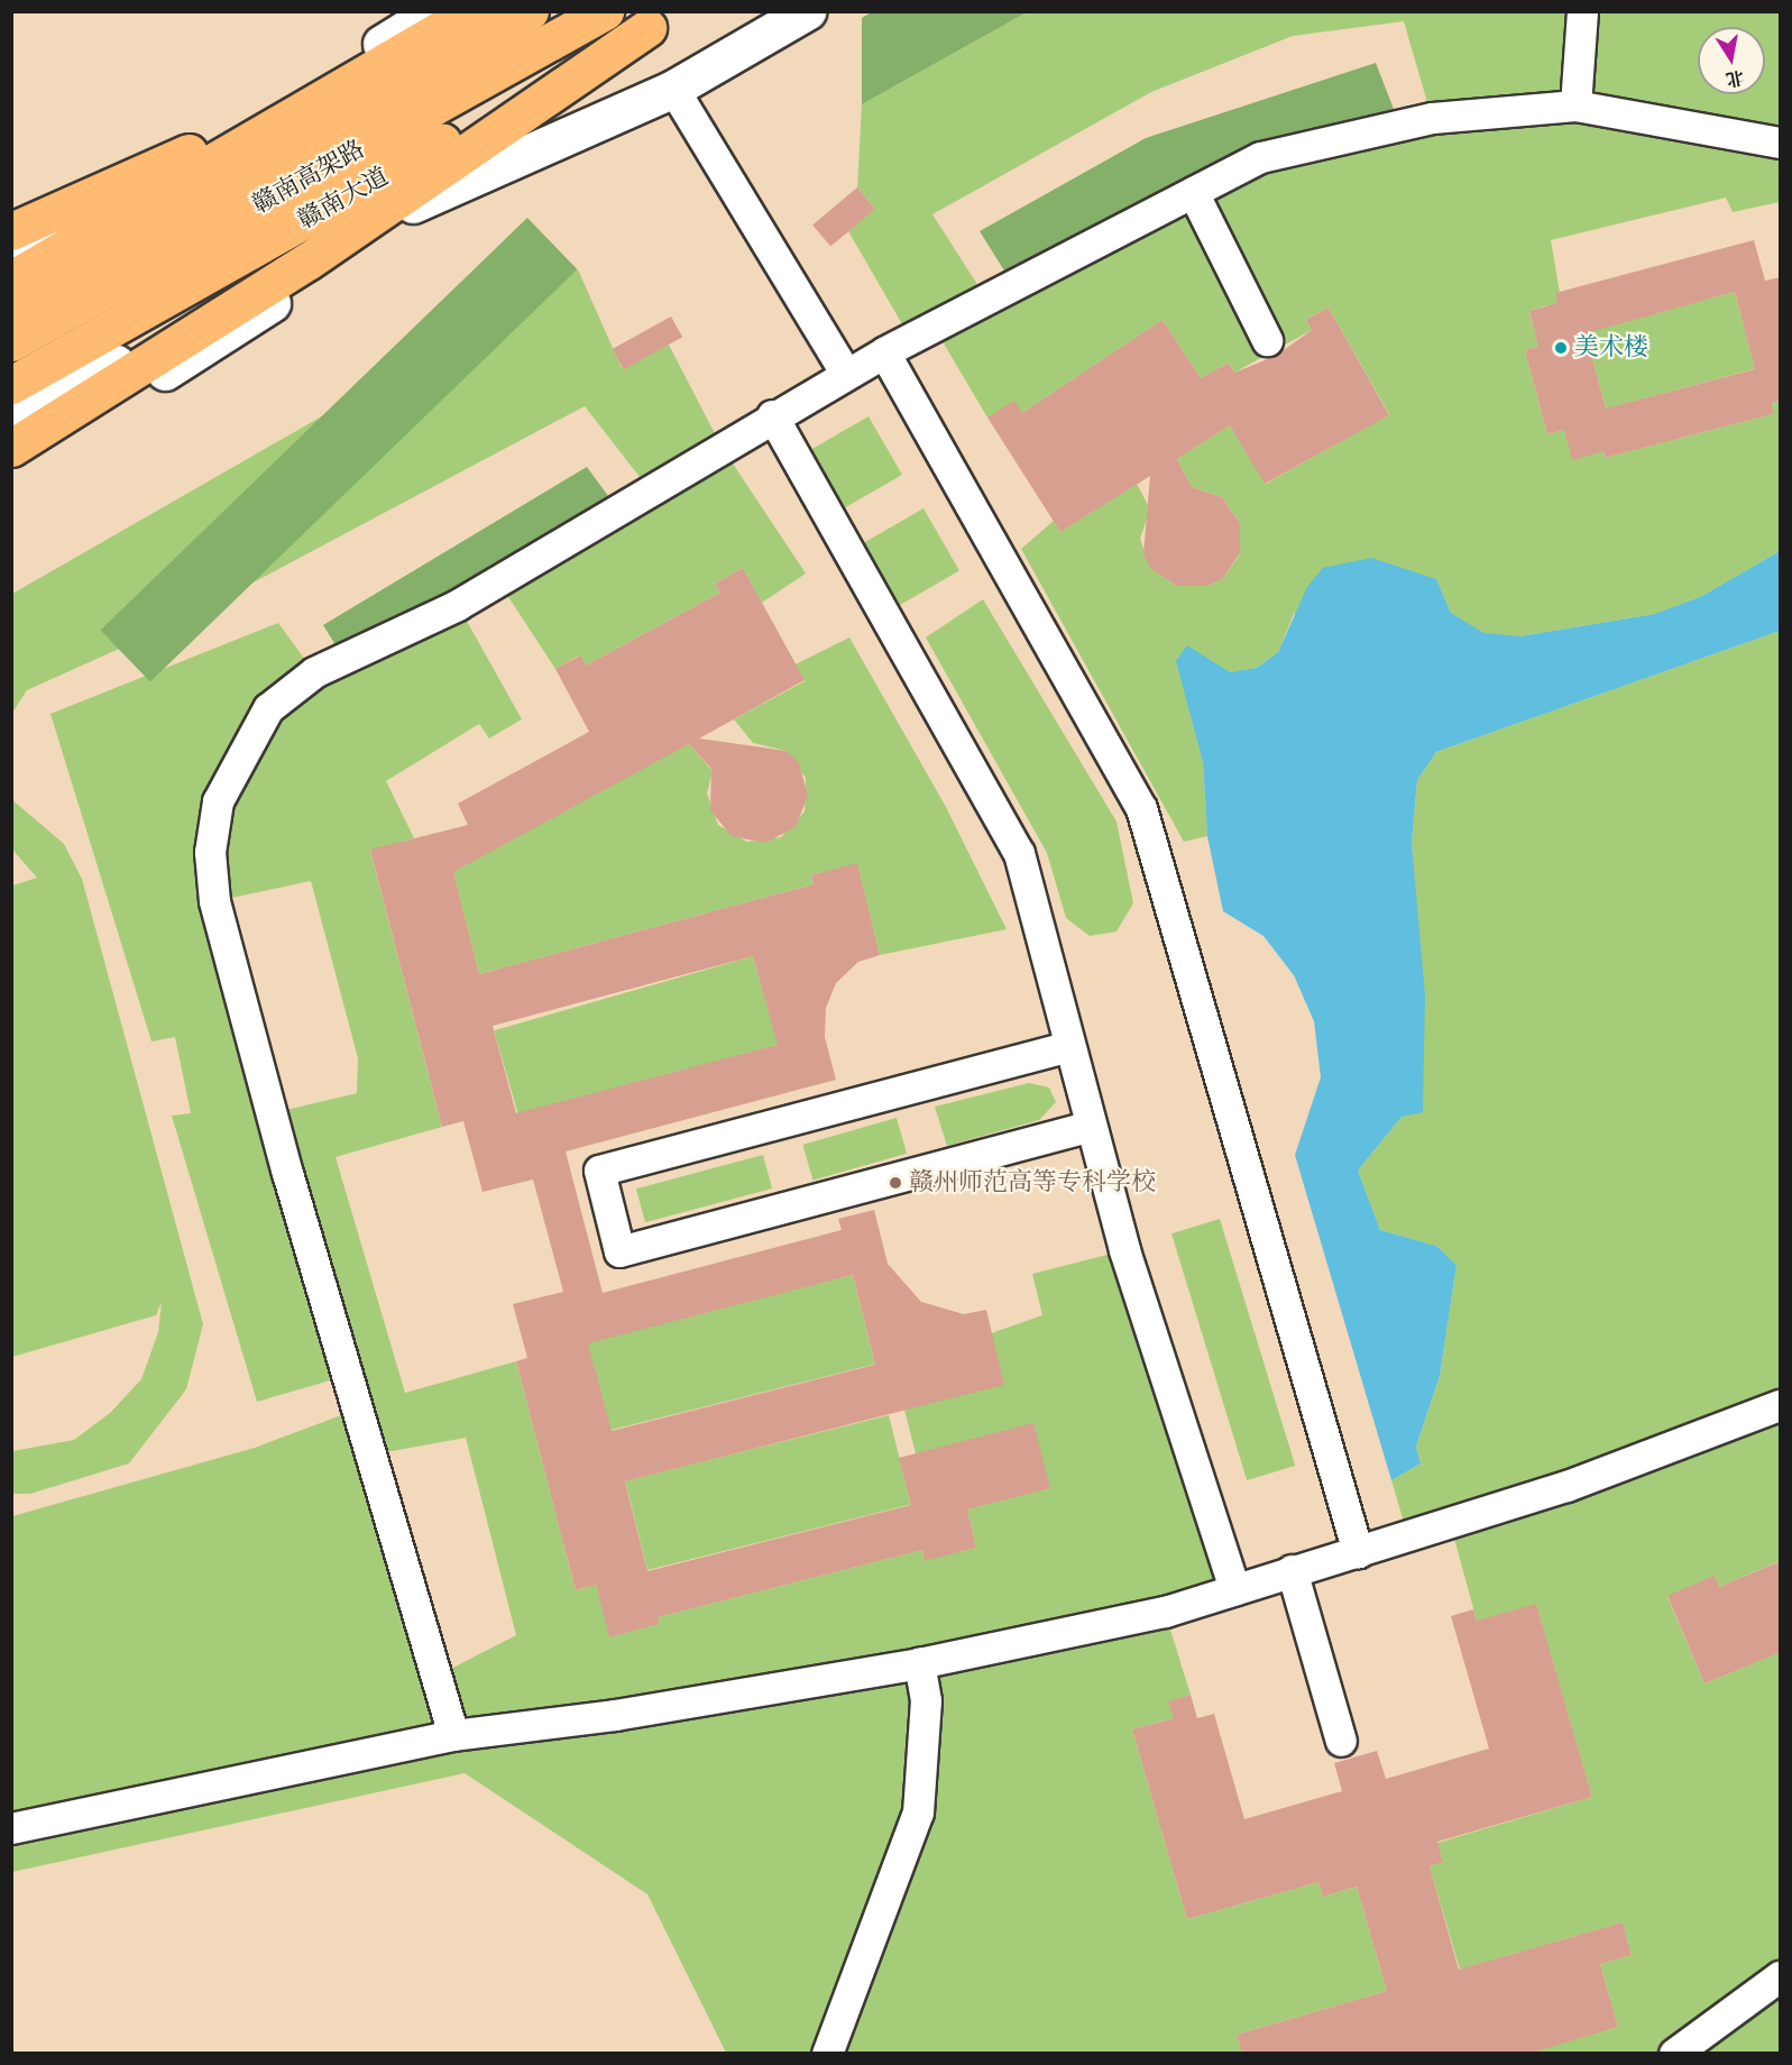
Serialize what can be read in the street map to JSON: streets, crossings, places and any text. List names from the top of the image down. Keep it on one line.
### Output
{"streets":{"main road":["赣南高架路","赣南大道"]},"places":["美术楼","赣州师范高等专科学校"],"north":"bottom"}
